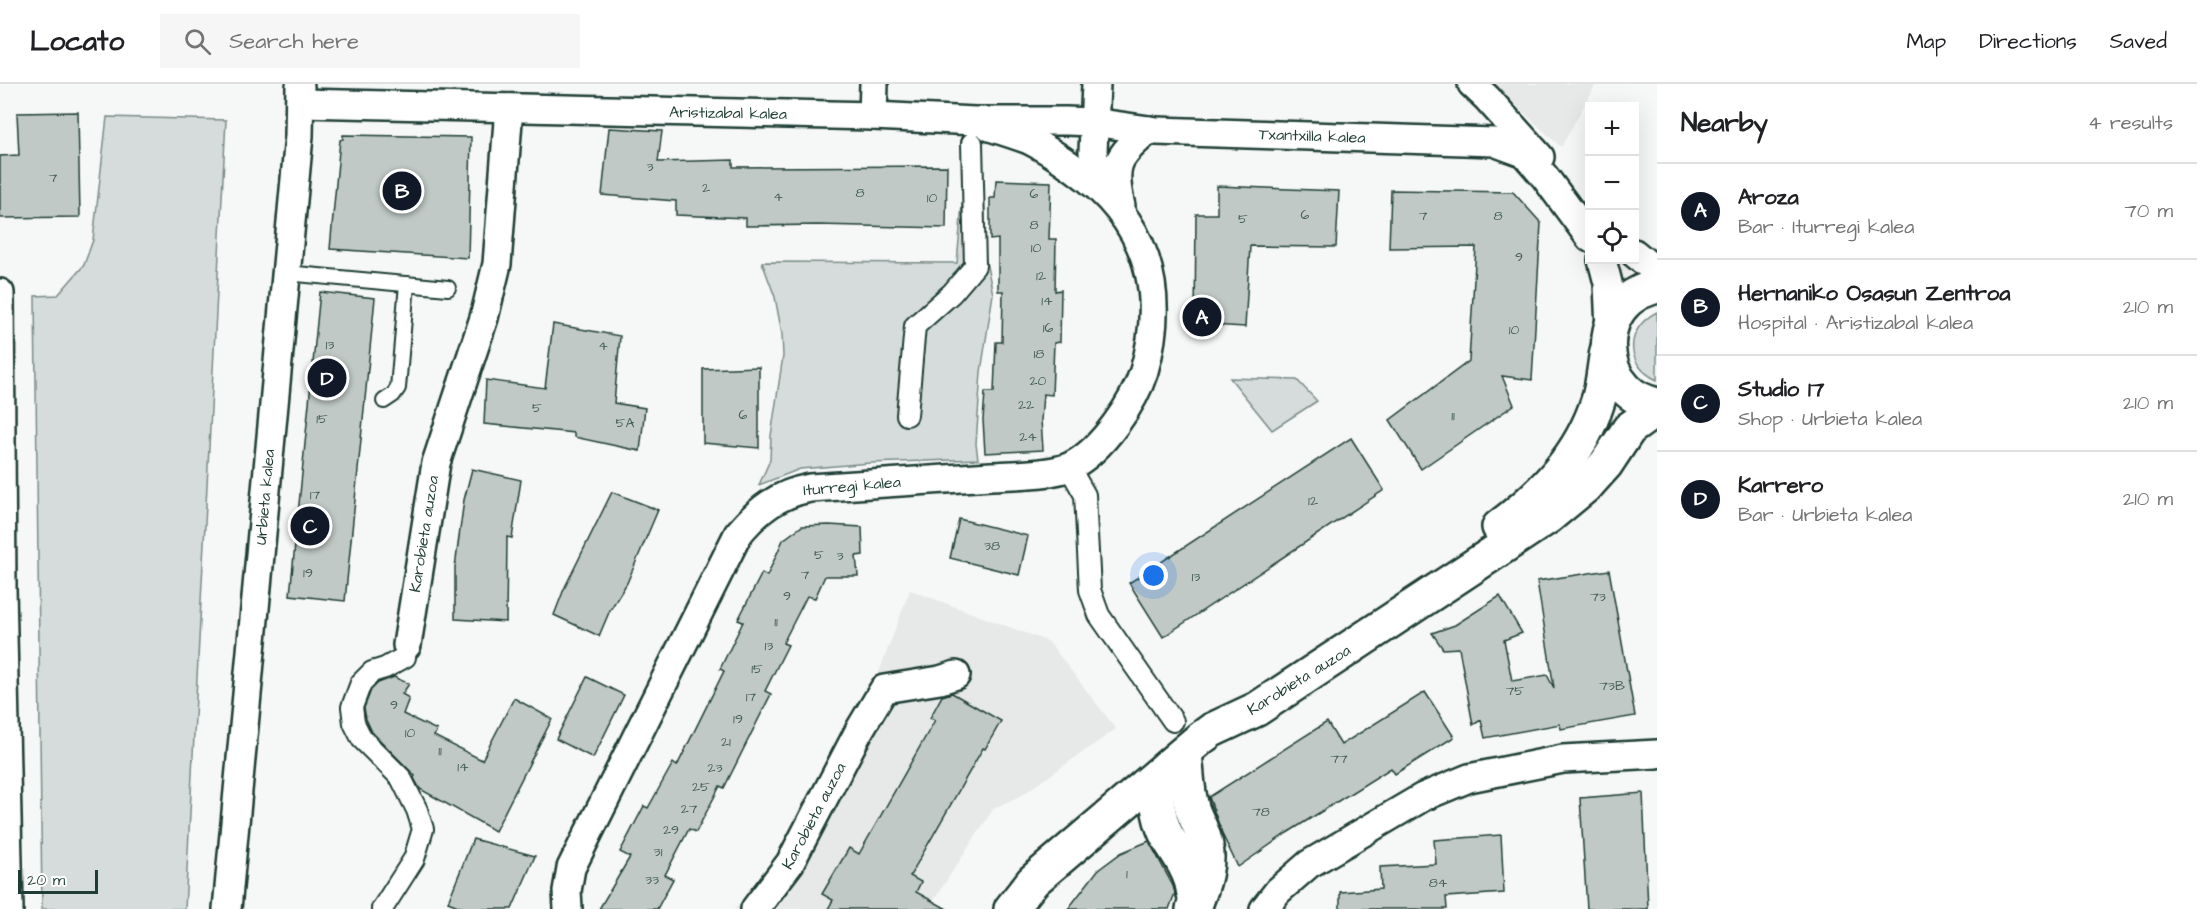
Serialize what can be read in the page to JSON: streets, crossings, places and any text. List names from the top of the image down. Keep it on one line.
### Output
{"streets":{"main road":["Karobieta auzoa"],"street":["Aristizabal kalea","Txantxilla kalea","Iturregi kalea","Urbieta kalea"]},"crossings":[["Aristizabal kalea","Txantxilla kalea"],["Aristizabal kalea","Urbieta kalea"],["Aristizabal kalea","Karobieta auzoa"]],"house_numbers":["3","7","2","8","6","4","10","6","7","8","5","8","10","9","12","14","16","10","13","4","18","20","22","5","6","11","15","5A","24","17","12","38","5","3","19","7","13","9","73","11","13","15","73B","75","17","9","19","10","21","11","77","14","23","25","27","78","29","31","1","33","84"],"scale_bar":"20 m","page":{"header":"Locato","search":"Search here","nav":["Map","Directions","Saved"],"heading":["Nearby","4 results"],"map_buttons":["+","−"],"list":[{"mark":"A","name":"Aroza","note":"Bar · Iturregi kalea","value":"70 m"},{"mark":"B","name":"Hernaniko Osasun Zentroa","note":"Hospital · Aristizabal kalea","value":"210 m"},{"mark":"C","name":"Studio 17","note":"Shop · Urbieta kalea","value":"210 m"},{"mark":"D","name":"Karrero","note":"Bar · Urbieta kalea","value":"210 m"}],"pins":["B","A","D","C"],"scale":"20 m"}}
